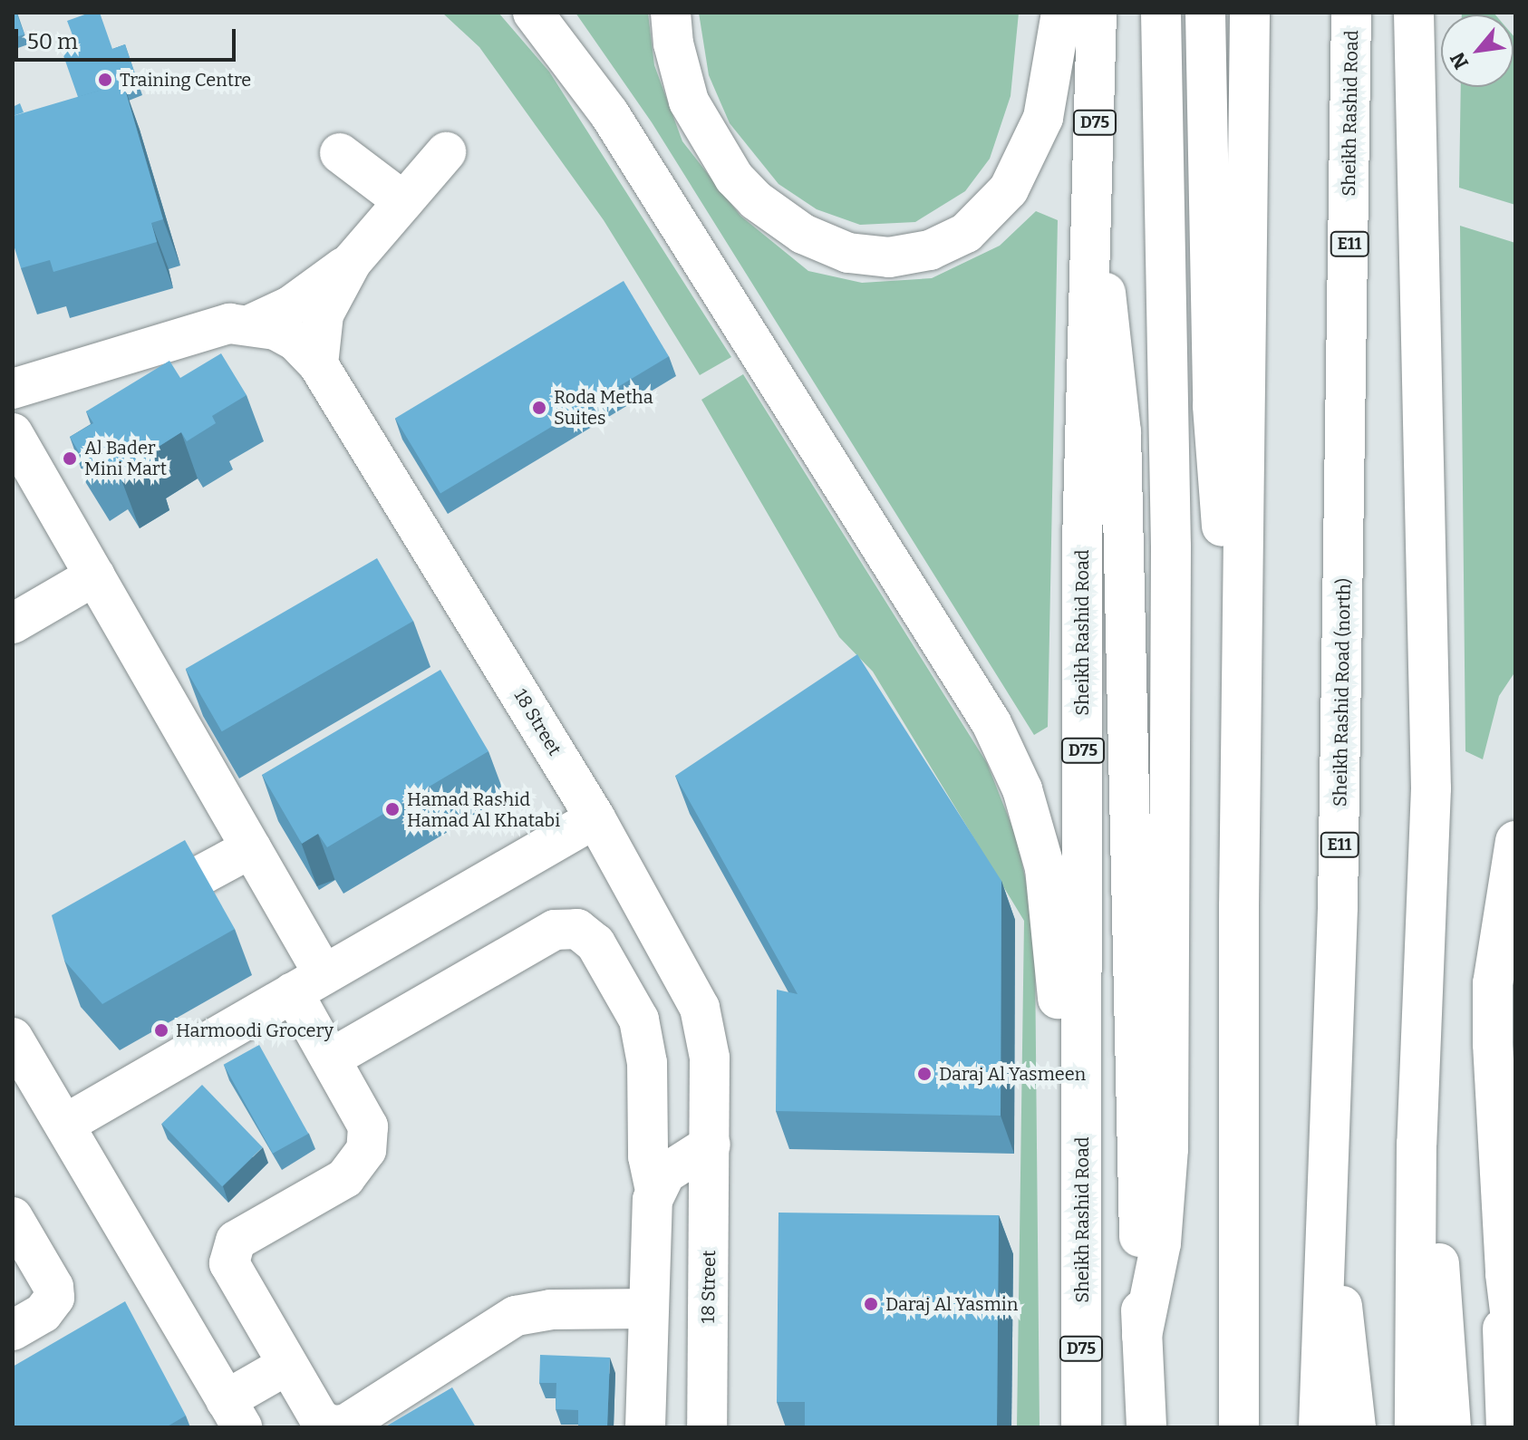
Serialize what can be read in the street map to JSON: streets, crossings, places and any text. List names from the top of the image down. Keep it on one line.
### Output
{"streets":{"main road":["Sheikh Rashid Road","D75","E11","Sheikh Rashid Road (north)","18 Street"]},"crossings":[["E11","Sheikh Rashid Road (north)"]],"places":["Training Centre","Roda Metha Suites","Al Bader Mini Mart","Hamad Rashid Hamad Al Khatabi","Harmoodi Grocery","Daraj Al Yasmeen","Daraj Al Yasmin"],"scale_bar":"50 m","north":"bottom left"}
